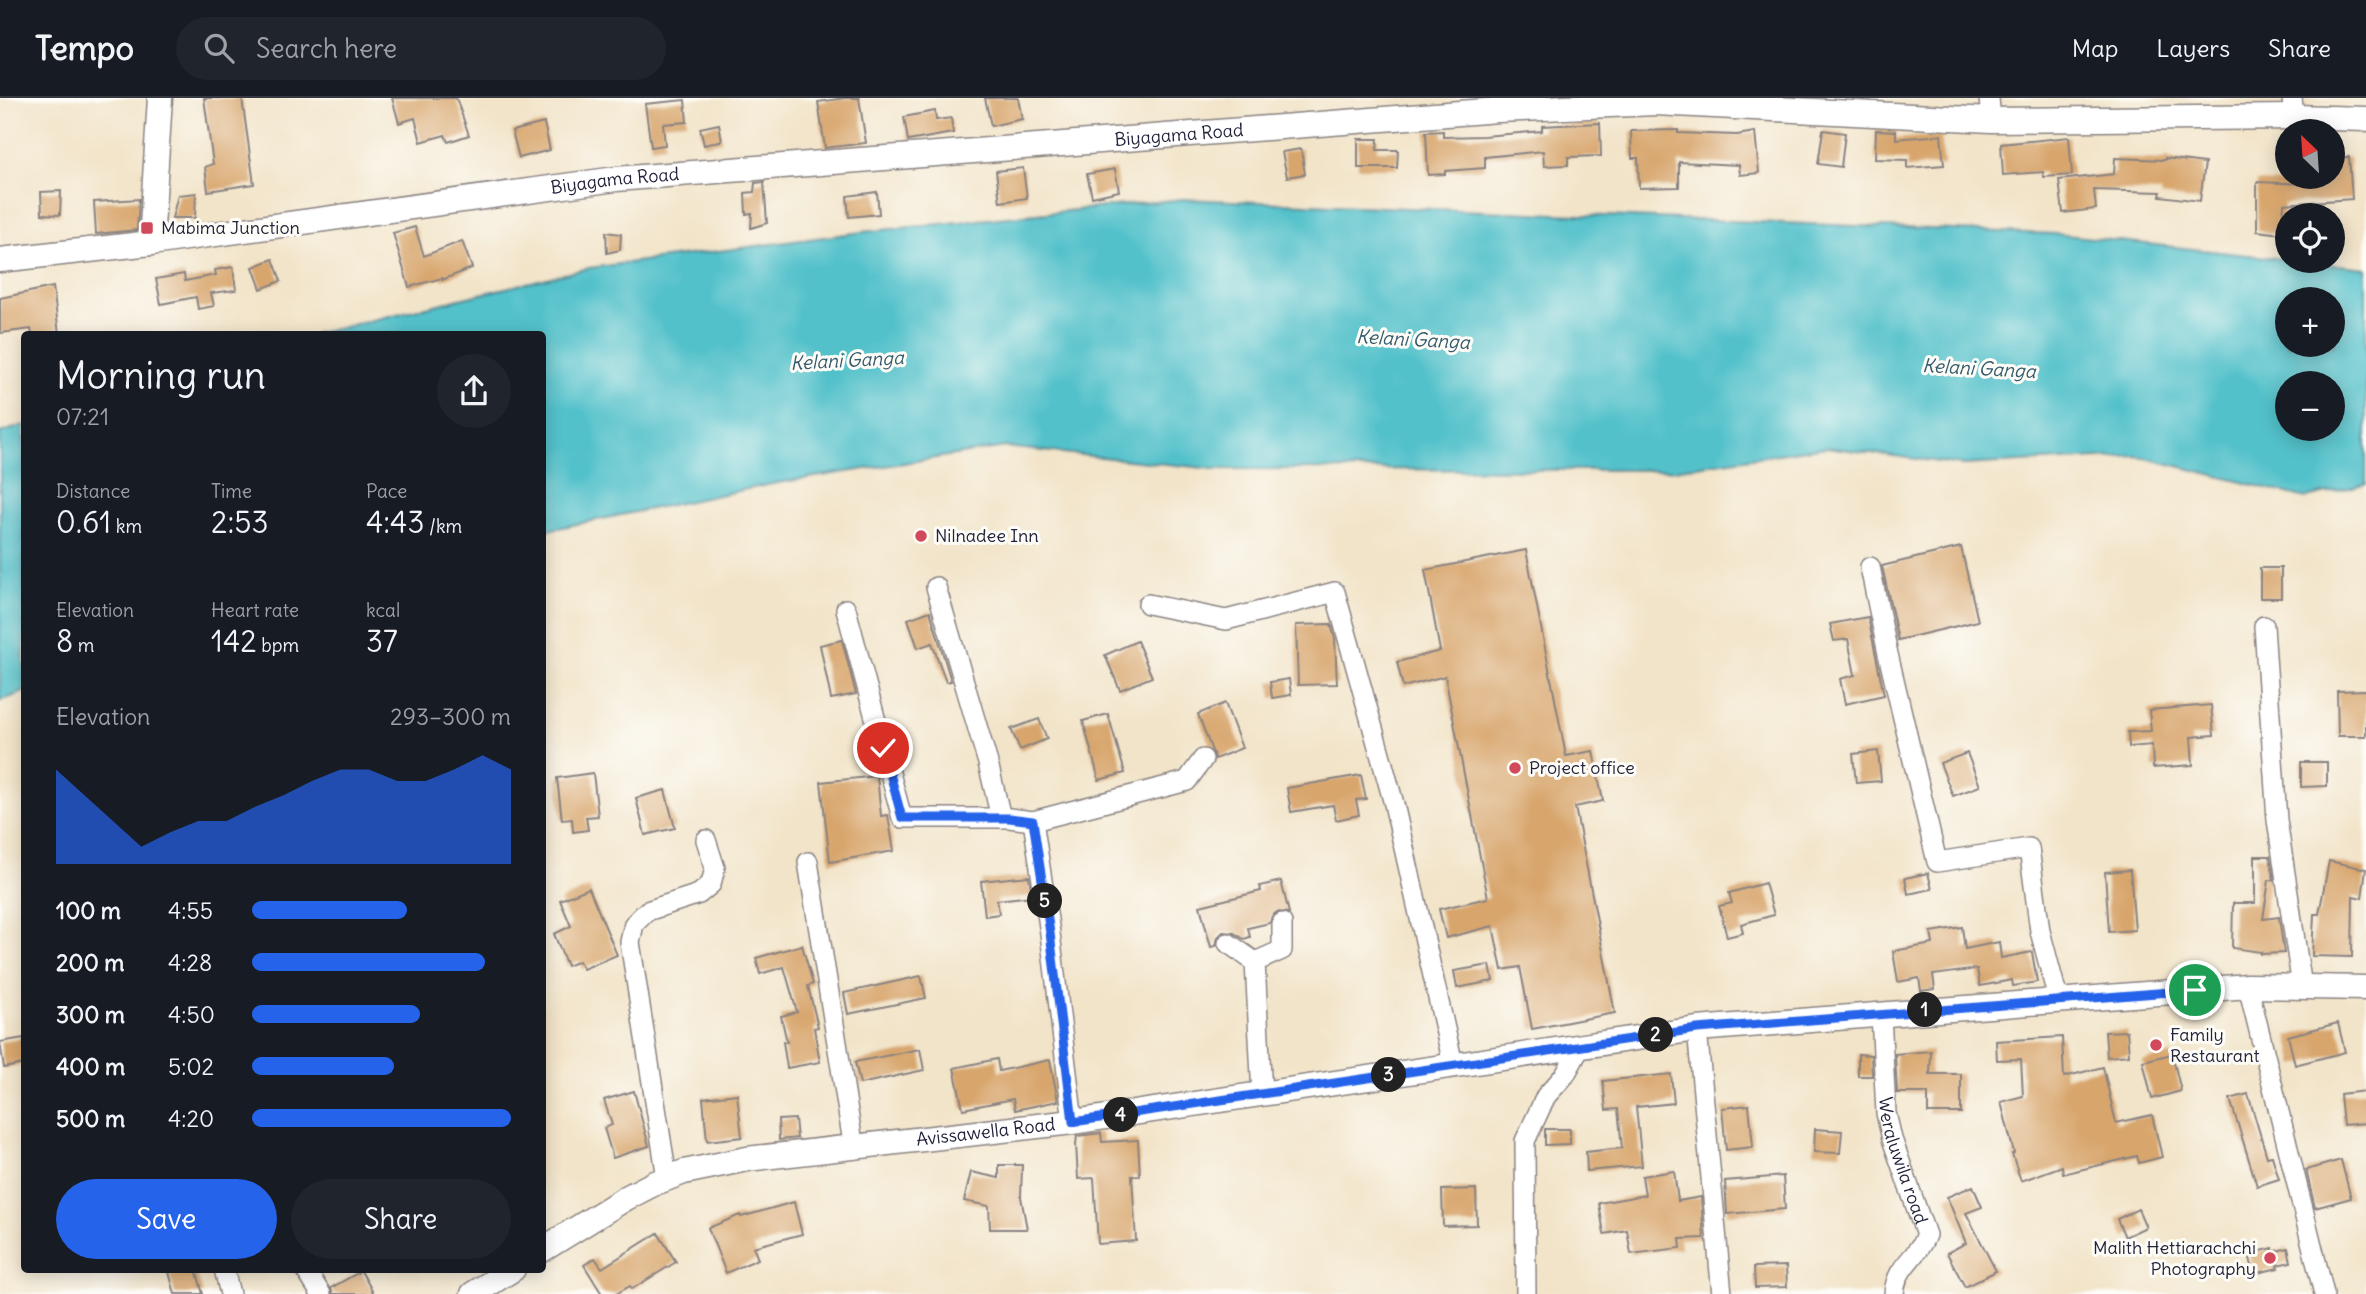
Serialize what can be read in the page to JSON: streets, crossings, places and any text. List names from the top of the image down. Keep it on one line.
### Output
{"streets":{"main road":["Biyagama Road","Avissawella Road"],"street":["Weraluwila road"]},"crossings":[["Avissawella Road","Weraluwila road"]],"water":["Kelani Ganga"],"places":{"transit":["Mabima Junction"],"other":["Nilnadee Inn","Project office","Family Restaurant","Malith Hettiarachchi Photography"]},"north":"top left","page":{"header":"Tempo","search":"Search here","nav":["Map","Layers","Share"],"map_buttons":["+","−"],"heading":["Morning run","07:21"],"stats":[["Distance","0.61 km"],["Time","2:53"],["Pace","4:43 /km"],["Elevation","8 m"],["Heart rate","142 bpm"],["kcal","37"]],"chart":["Elevation","293–300 m"],"pins":["5","1","2","3","4"],"list":[{"name":"100 m","note":"4:55"},{"name":"200 m","note":"4:28"},{"name":"300 m","note":"4:50"},{"name":"400 m","note":"5:02"},{"name":"500 m","note":"4:20"}],"buttons":["Save","Share"]}}
